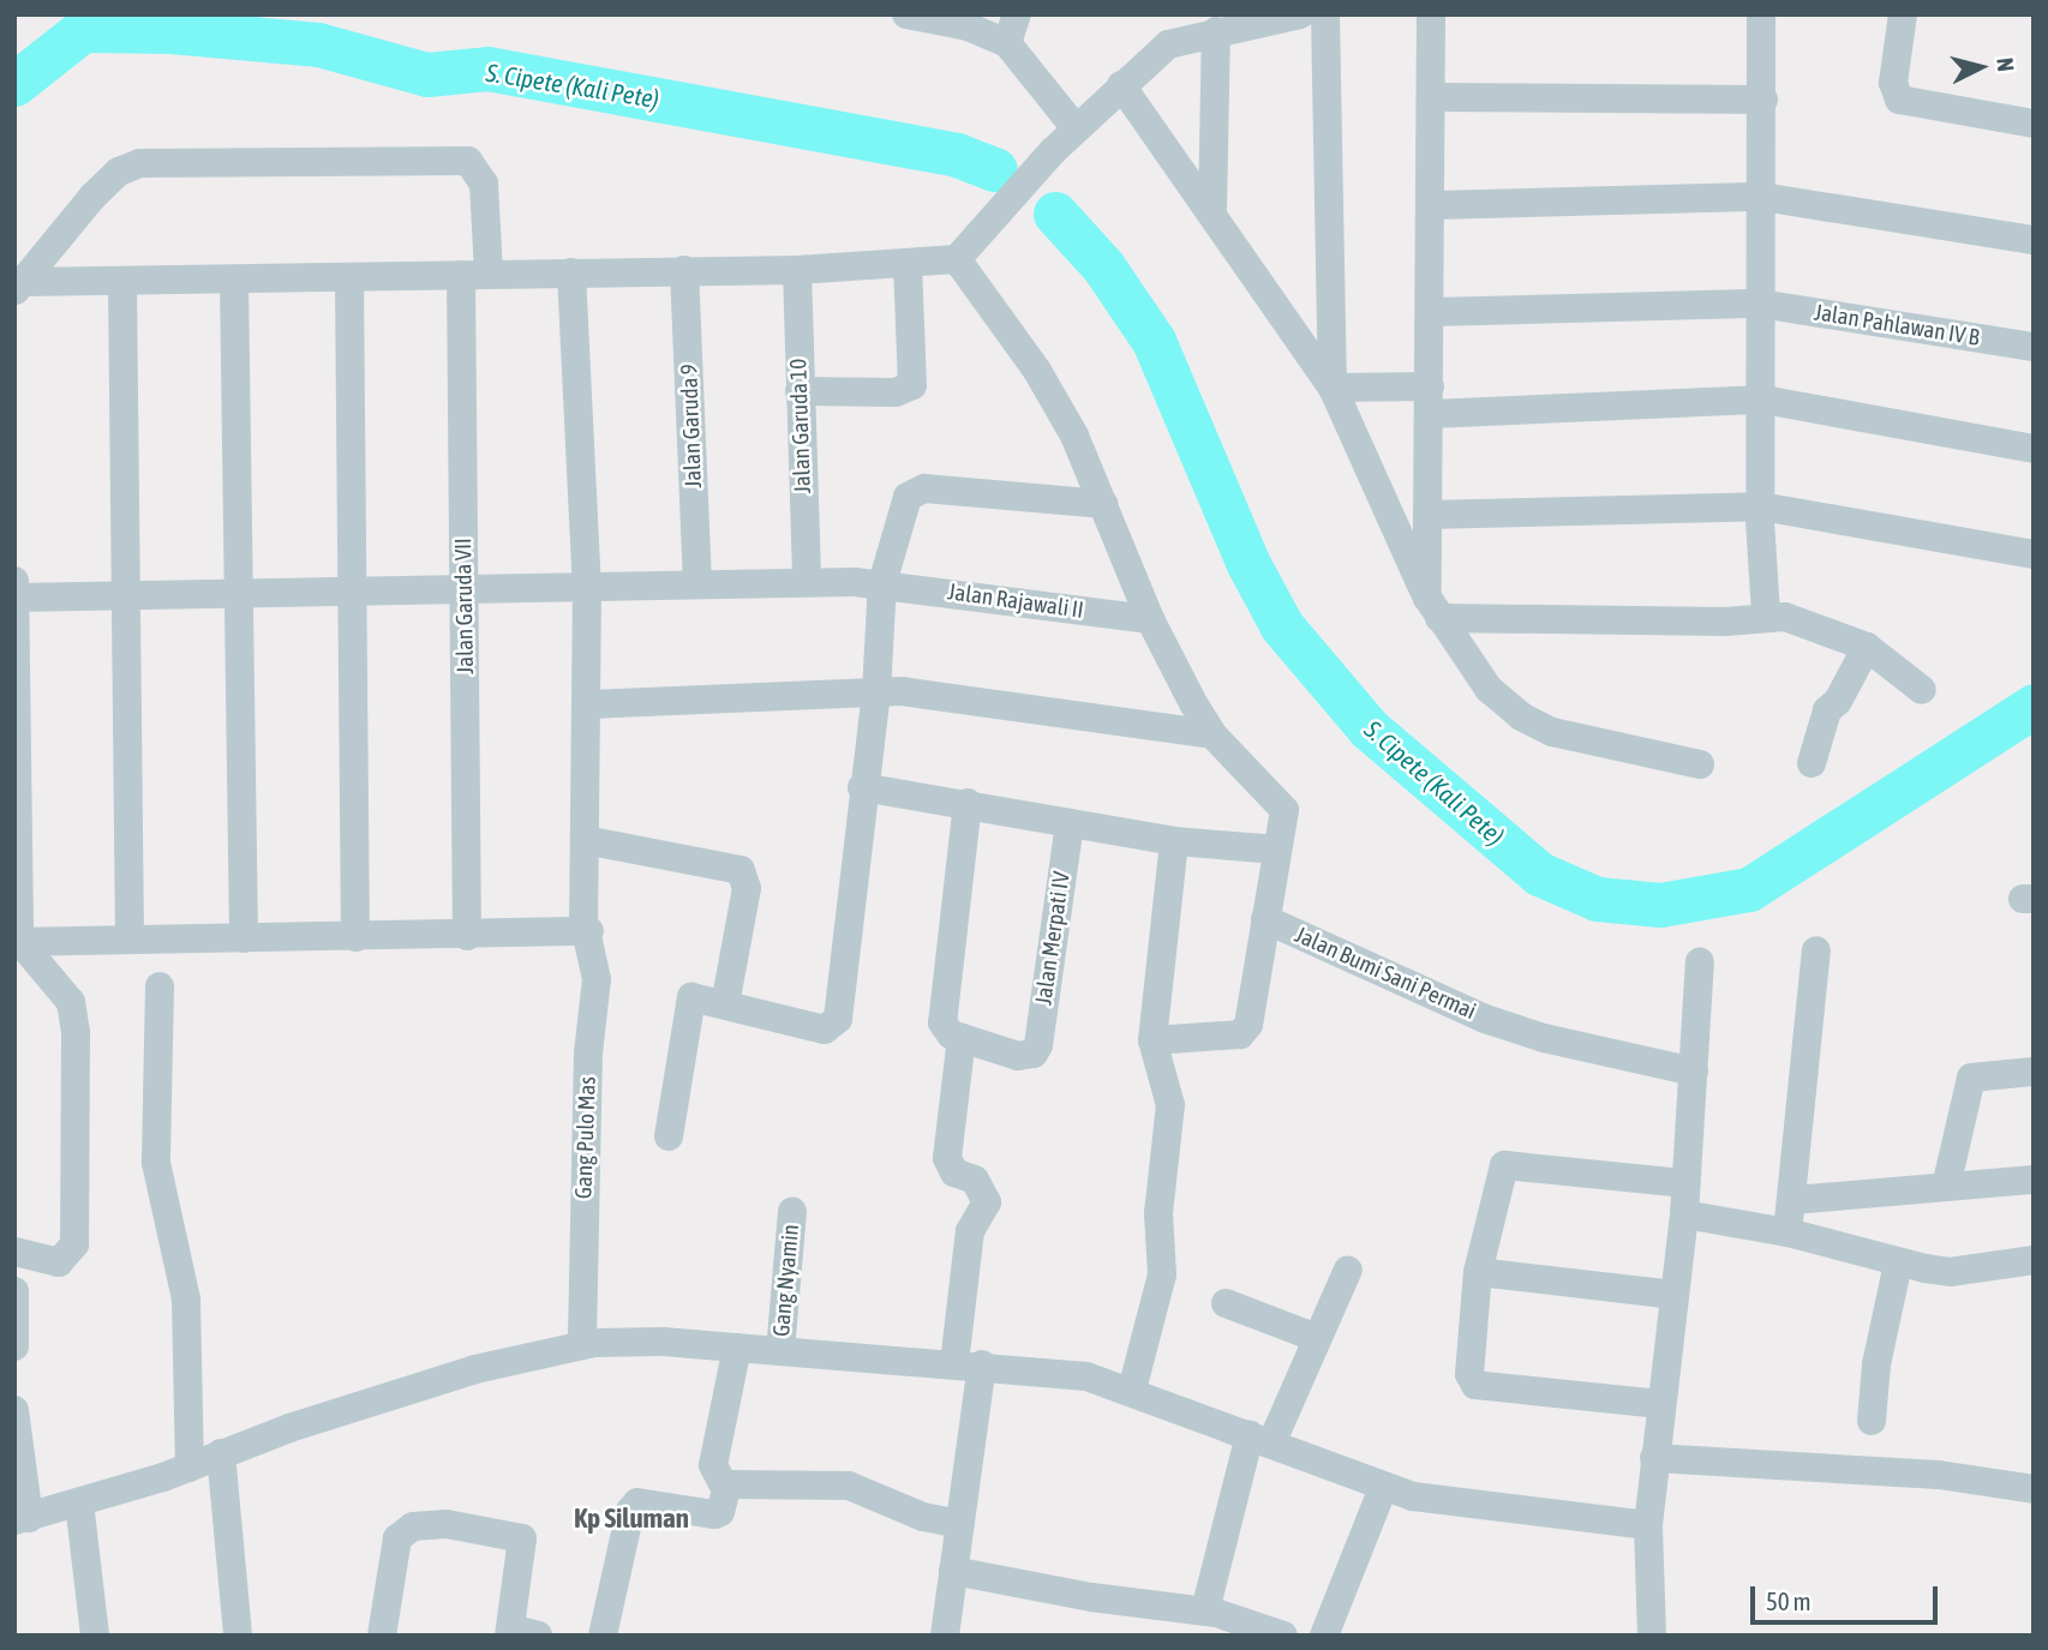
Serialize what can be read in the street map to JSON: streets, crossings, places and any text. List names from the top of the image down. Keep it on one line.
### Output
{"streets":{"street":["Jalan Pahlawan IV B","Jalan Garuda 9","Jalan Garuda 10","Jalan Rajawali II","Jalan Garuda VII","Jalan Merpati IV","Jalan Bumi Sani Permai","Gang Pulo Mas","Gang Nyamin"]},"crossings":[["Jalan Garuda 9","Jalan Rajawali II"],["Jalan Garuda 10","Jalan Rajawali II"],["Jalan Rajawali II","Jalan Garuda VII"],["Jalan Rajawali II","Jalan Bumi Sani Permai"],["Jalan Rajawali II","Gang Pulo Mas"]],"districts":["Kp Siluman"],"water":["S. Cipete (Kali Pete)"],"scale_bar":"50 m","north":"right"}
